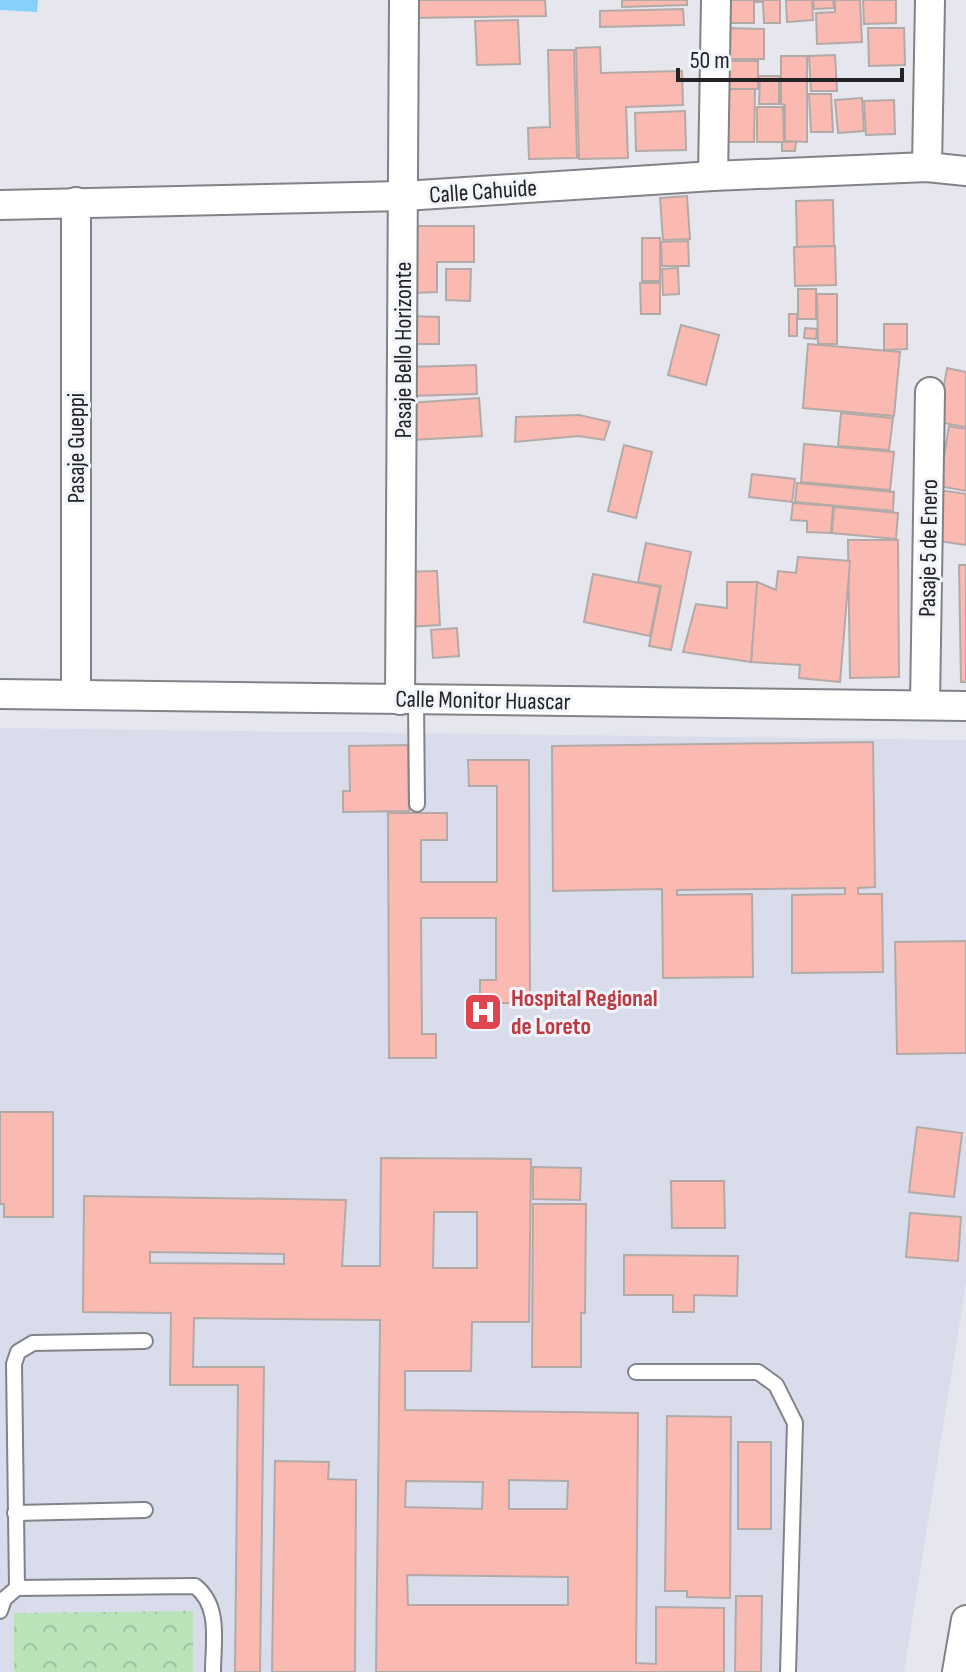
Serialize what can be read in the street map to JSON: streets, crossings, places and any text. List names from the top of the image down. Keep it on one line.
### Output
{"streets":{"street":["Calle Cahuide","Pasaje Bello Horizonte","Pasaje Gueppi","Pasaje 5 de Enero","Calle Monitor Huascar"]},"crossings":[["Calle Cahuide","Pasaje Bello Horizonte"],["Calle Cahuide","Pasaje Gueppi"],["Pasaje Bello Horizonte","Calle Monitor Huascar"],["Pasaje Gueppi","Calle Monitor Huascar"],["Pasaje 5 de Enero","Calle Monitor Huascar"]],"places":{"hospital":["Hospital Regional de Loreto"]},"scale_bar":"50 m"}
